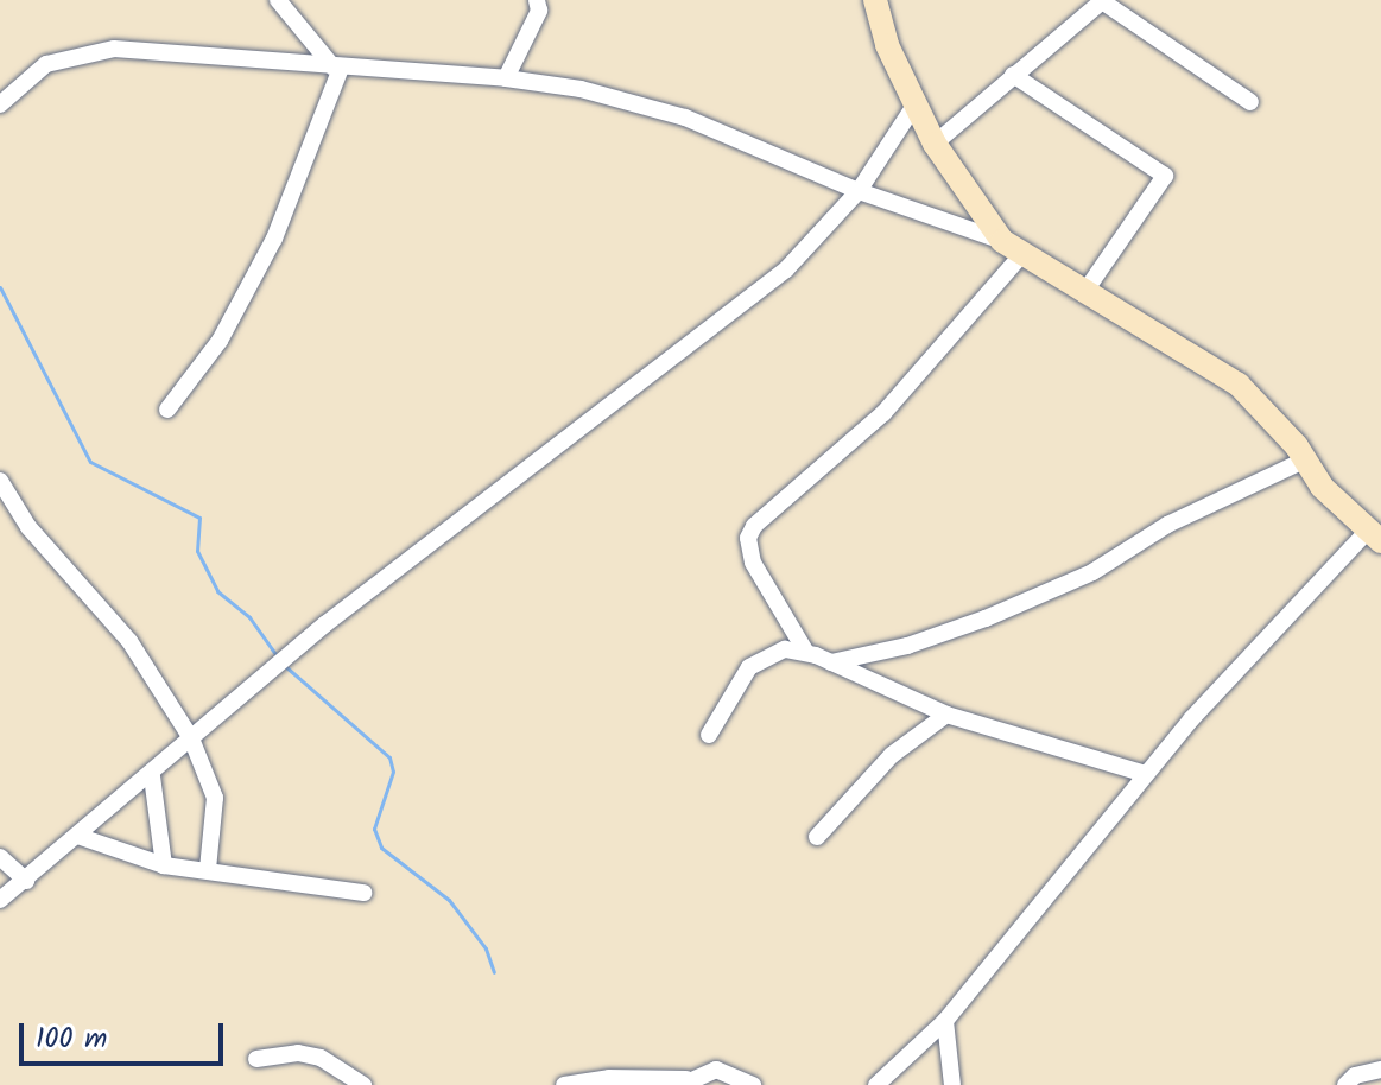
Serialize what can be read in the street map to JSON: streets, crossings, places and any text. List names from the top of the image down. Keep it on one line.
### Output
{"scale_bar":"100 m"}
